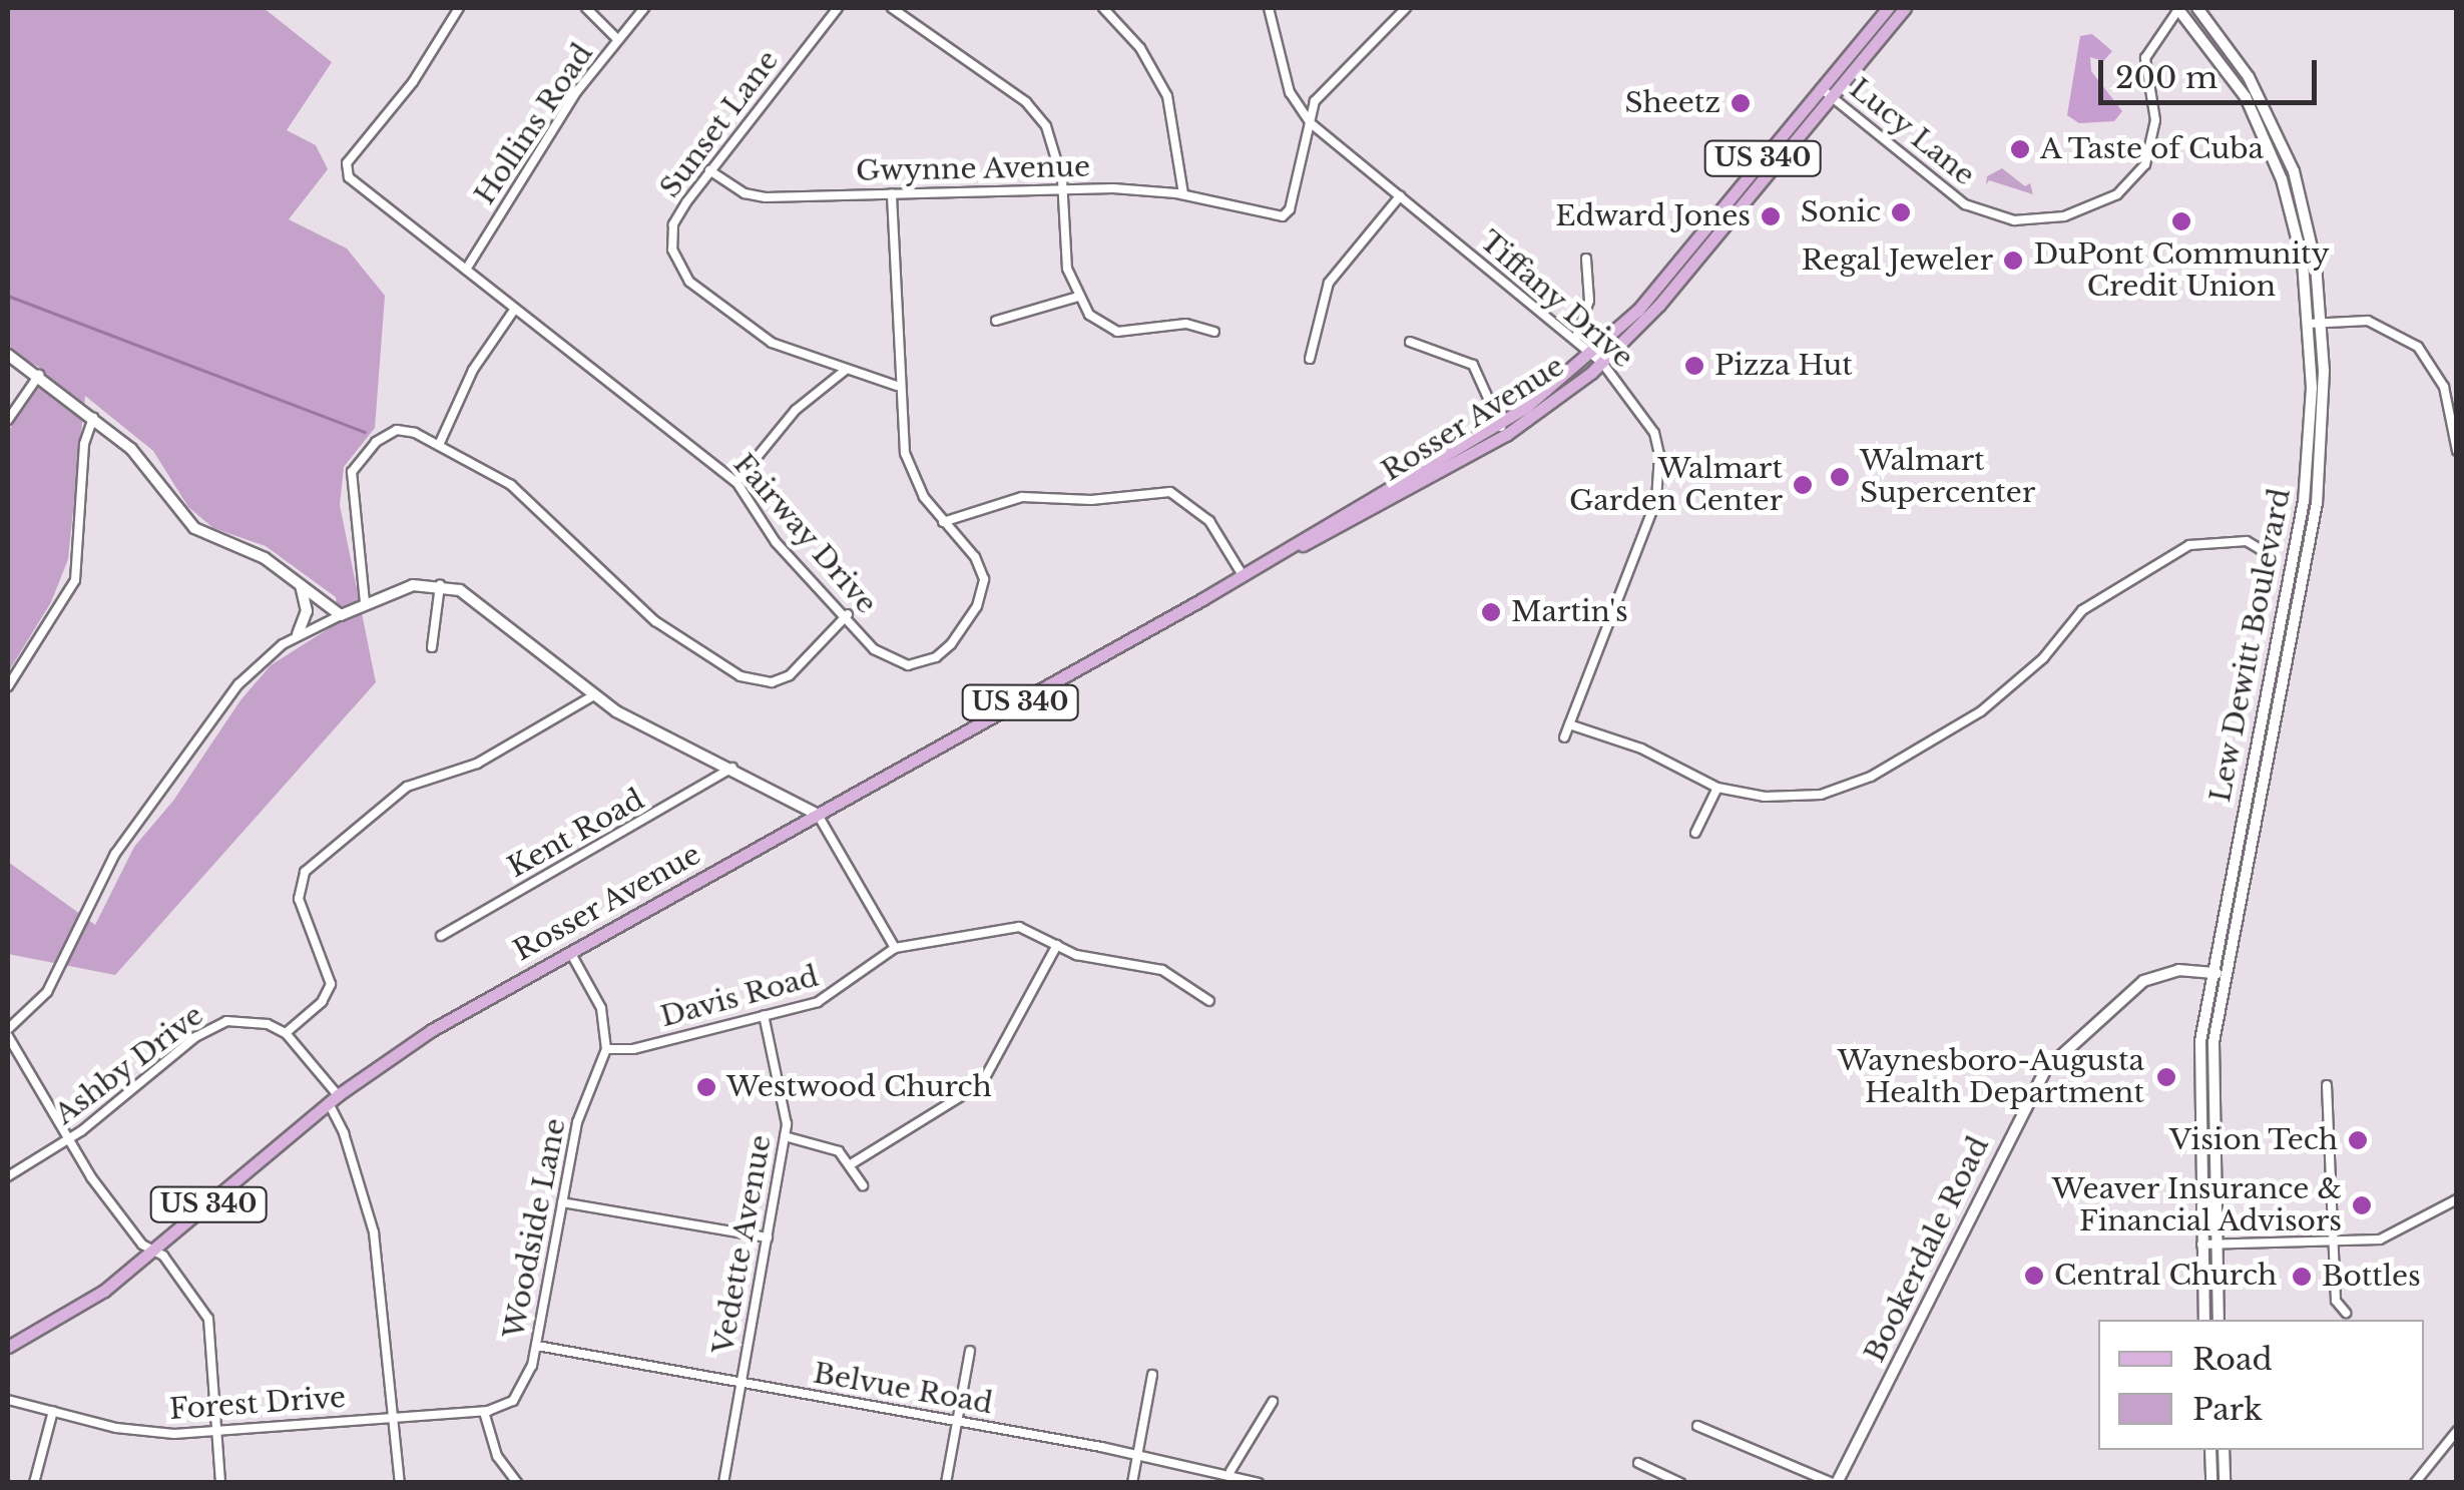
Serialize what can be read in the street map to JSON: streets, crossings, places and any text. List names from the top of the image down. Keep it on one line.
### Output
{"streets":{"main road":["US 340","Rosser Avenue","Lew Dewitt Boulevard","Bookerdale Road"],"street":["Hollins Road","Sunset Lane","Lucy Lane","Gwynne Avenue","Tiffany Drive","Fairway Drive","Kent Road","Davis Road","Ashby Drive","Woodside Lane","Vedette Avenue","Belvue Road","Forest Drive"]},"crossings":[["Hollins Road","Fairway Drive"],["Sunset Lane","Gwynne Avenue"],["Sunset Lane","Fairway Drive"],["Lucy Lane","Rosser Avenue"],["Lucy Lane","Lew Dewitt Boulevard"],["Gwynne Avenue","Tiffany Drive"],["Gwynne Avenue","Fairway Drive"],["Tiffany Drive","Rosser Avenue"],["Lew Dewitt Boulevard","Bookerdale Road"],["Davis Road","Woodside Lane"],["Davis Road","Vedette Avenue"],["Woodside Lane","Belvue Road"],["Vedette Avenue","Belvue Road"]],"places":["Sheetz","A Taste of Cuba","Sonic","Edward Jones","DuPont Community Credit Union","Regal Jeweler","Pizza Hut","Walmart Supercenter","Walmart Garden Center","Martin's","Waynesboro-Augusta Health Department","Westwood Church","Vision Tech","Weaver Insurance & Financial Advisors","Central Church","Bottles"],"legend":["Road","Park"],"scale_bar":"200 m"}
